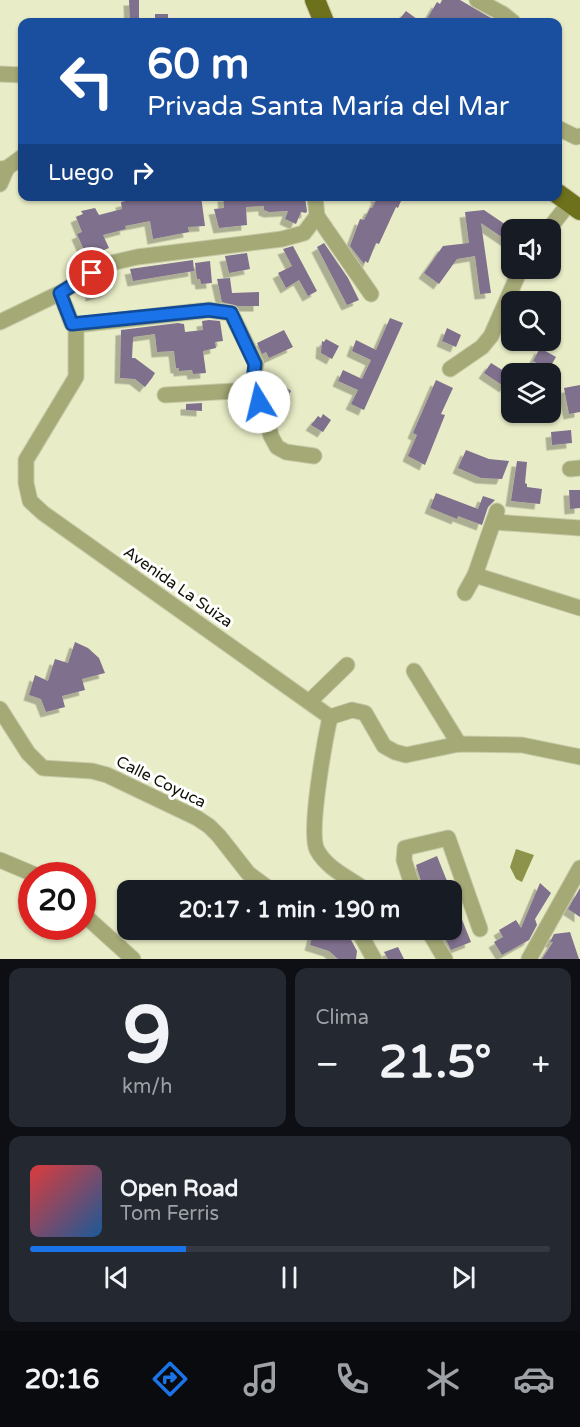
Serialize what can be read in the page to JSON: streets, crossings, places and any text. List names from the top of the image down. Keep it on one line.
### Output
{"streets":{"street":["Avenida La Suiza","Calle Coyuca"]},"page":{"turn":["60 m","Privada Santa María del Mar"],"then":"Luego","limit":"20","trip":"20:17 · 1 min · 190 m","tile":[["9","km/h"],"Clima"],"heat":["−","21.5°","+"],"song":["Open Road","Tom Ferris"],"tabs":"20:16"}}
